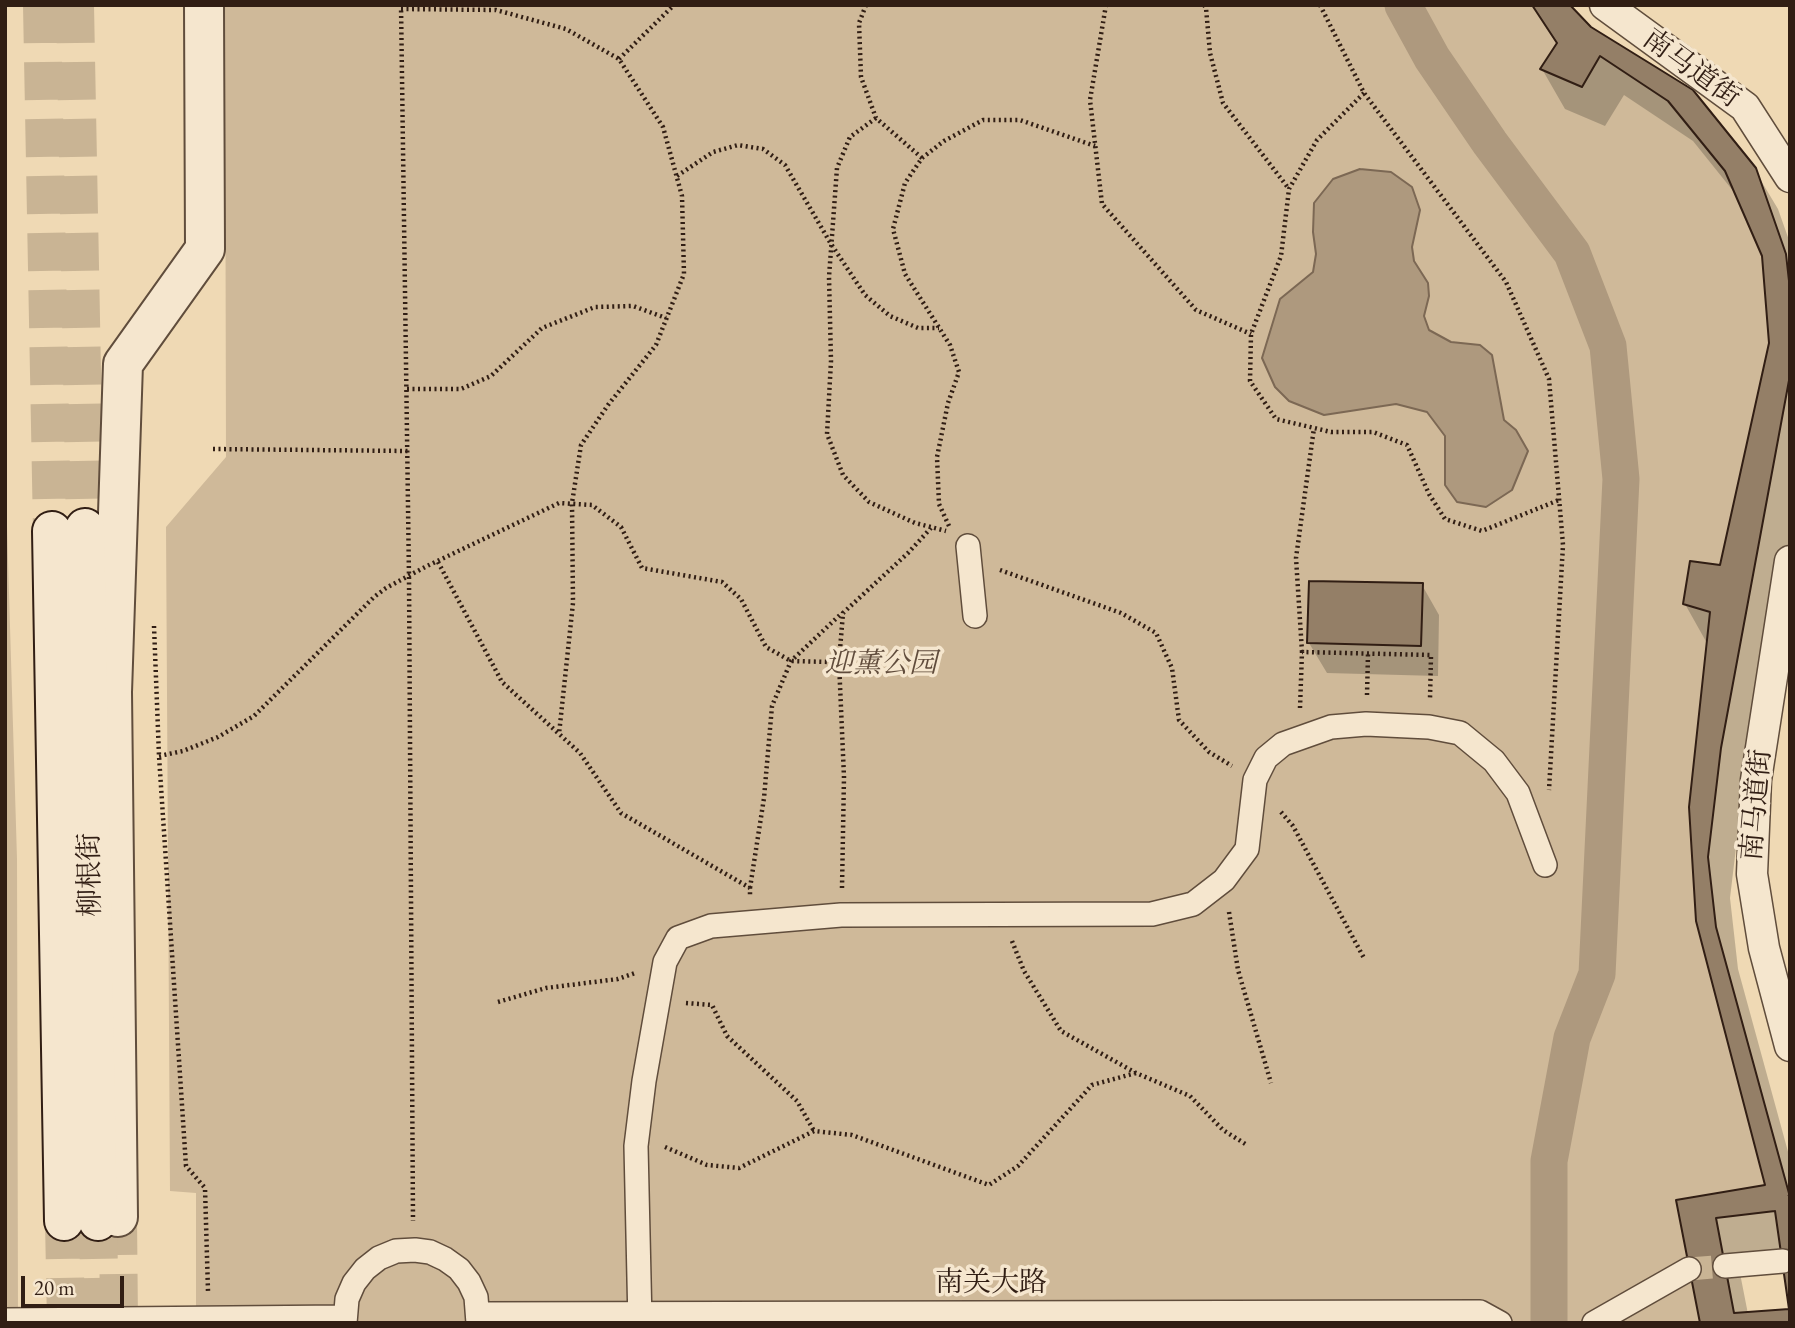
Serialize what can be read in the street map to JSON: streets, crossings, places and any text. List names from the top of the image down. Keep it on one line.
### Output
{"streets":{"street":["南马道街","柳根街","南关大路"]},"parks":["迎薰公园"],"scale_bar":"20 m"}
